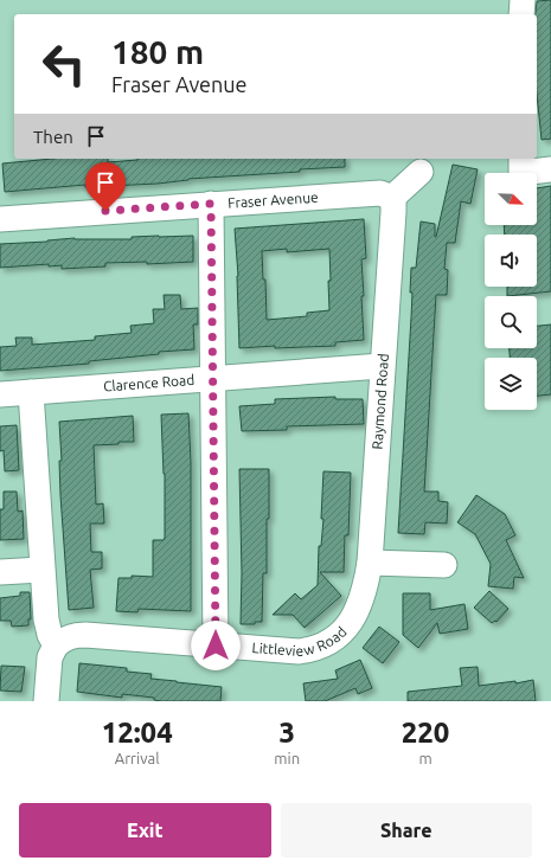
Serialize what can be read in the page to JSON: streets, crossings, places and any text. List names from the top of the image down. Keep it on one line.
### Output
{"streets":{"street":["Fraser Avenue","Clarence Road","Raymond Road","Littleview Road"]},"crossings":[["Fraser Avenue","Raymond Road"],["Clarence Road","Raymond Road"],["Raymond Road","Littleview Road"]],"north":"bottom right","page":{"turn":["180 m","Fraser Avenue"],"then":"Then","eta":["12:04","Arrival","3","min","220","m"],"buttons":["Exit","Share"]}}
